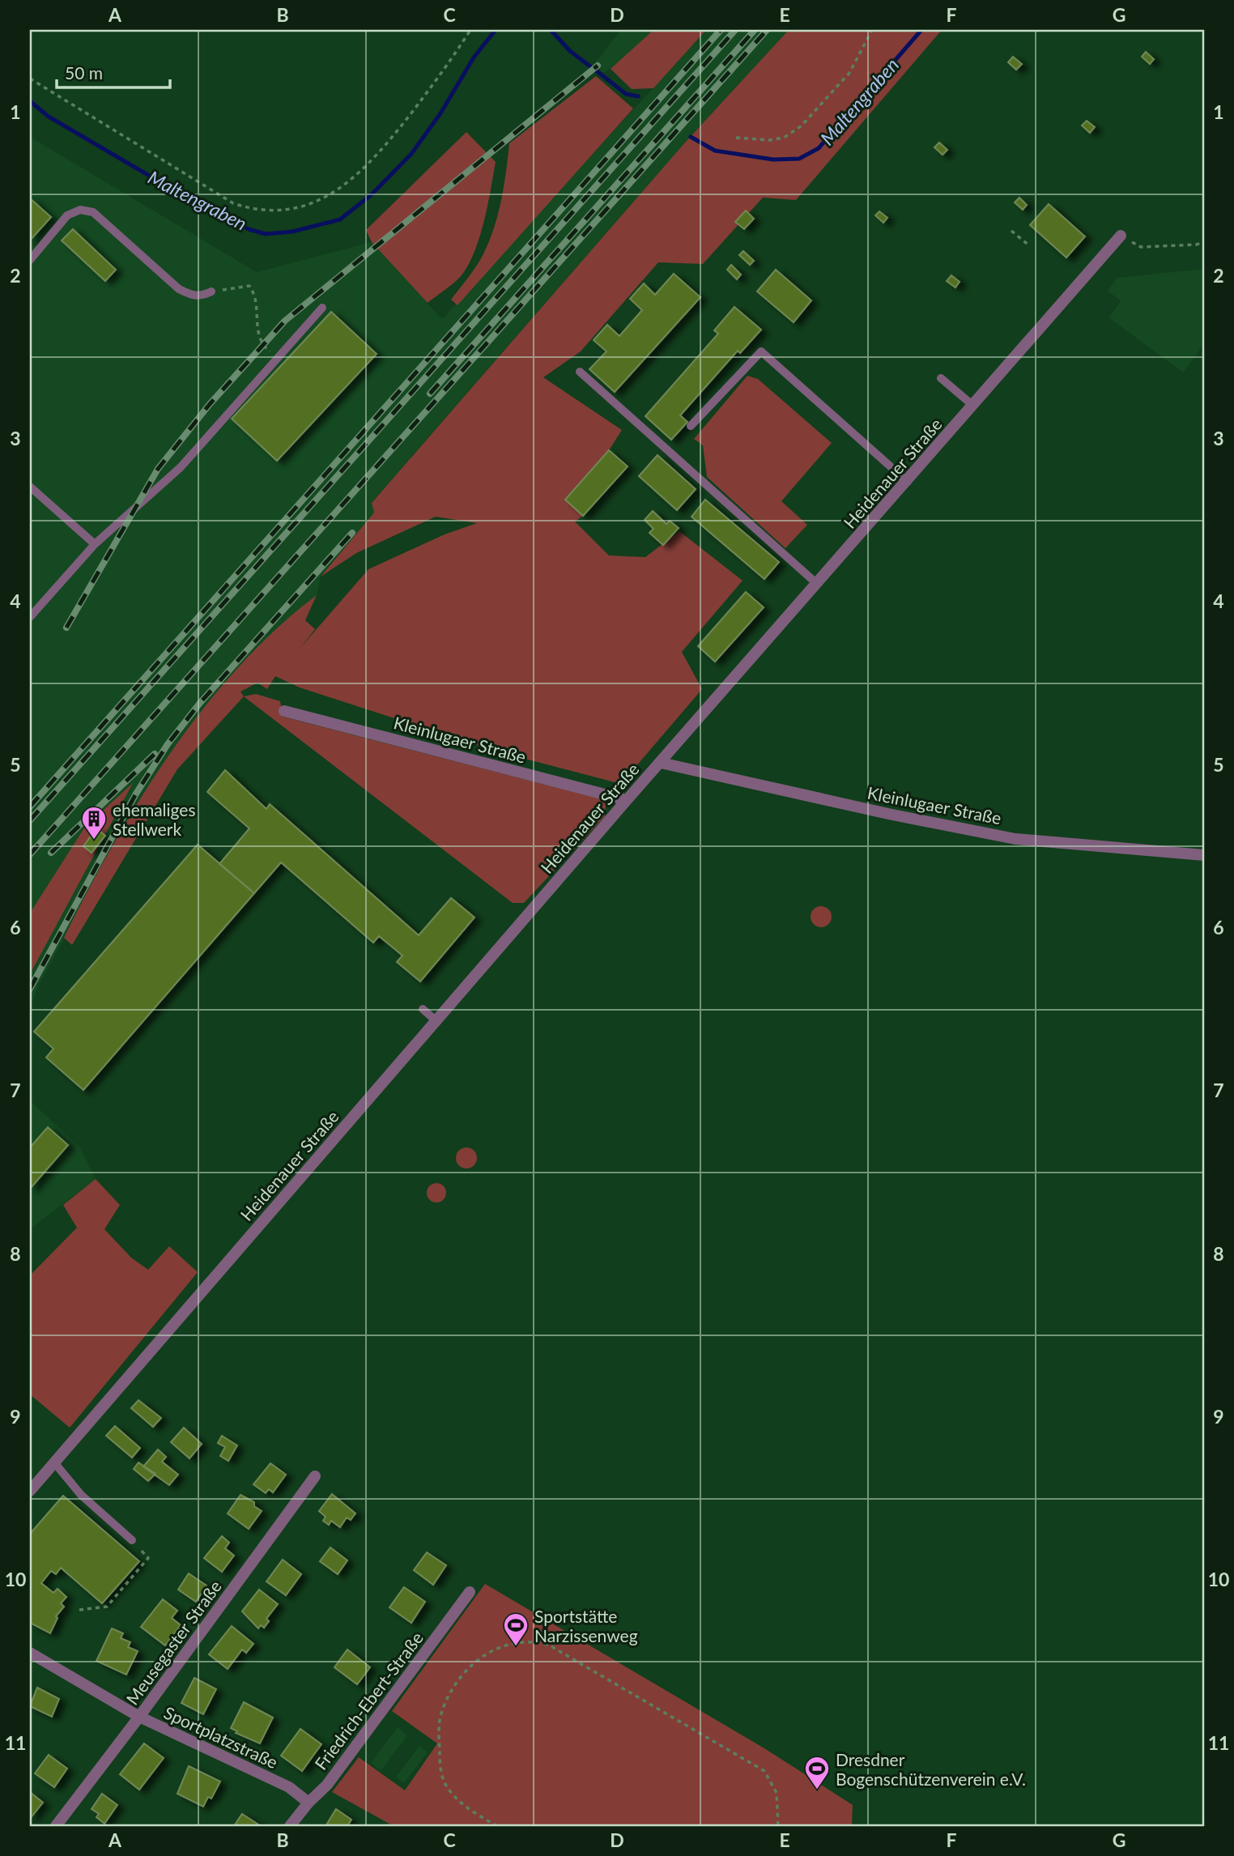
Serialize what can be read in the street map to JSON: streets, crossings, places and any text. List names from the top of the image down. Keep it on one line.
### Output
{"streets":{"street":["Heidenauer Straße","Kleinlugaer Straße","Meusegaster Straße","Friedrich-Ebert-Straße","Sportplatzstraße"]},"crossings":[["Heidenauer Straße","Kleinlugaer Straße"],["Meusegaster Straße","Sportplatzstraße"],["Friedrich-Ebert-Straße","Sportplatzstraße"]],"water":["Maltengraben"],"places":{"building":["ehemaliges Stellwerk"],"sports":["Sportstätte Narzissenweg","Dresdner Bogenschützenverein e.V."]},"scale_bar":"50 m","grid":{"columns":["A","B","C","D","E","F","G"],"rows":["1","2","3","4","5","6","7","8","9","10","11"]}}
